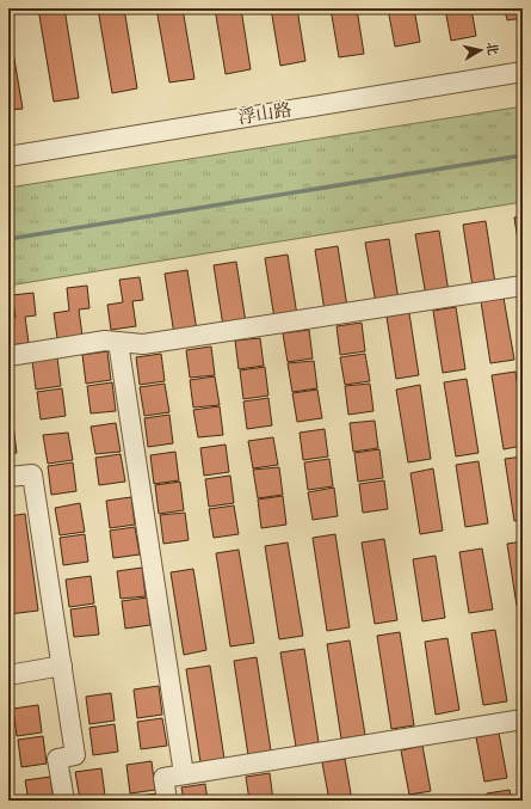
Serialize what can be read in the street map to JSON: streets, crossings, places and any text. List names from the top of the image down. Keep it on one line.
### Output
{"streets":{"street":["浮山路"]},"north":"right"}
